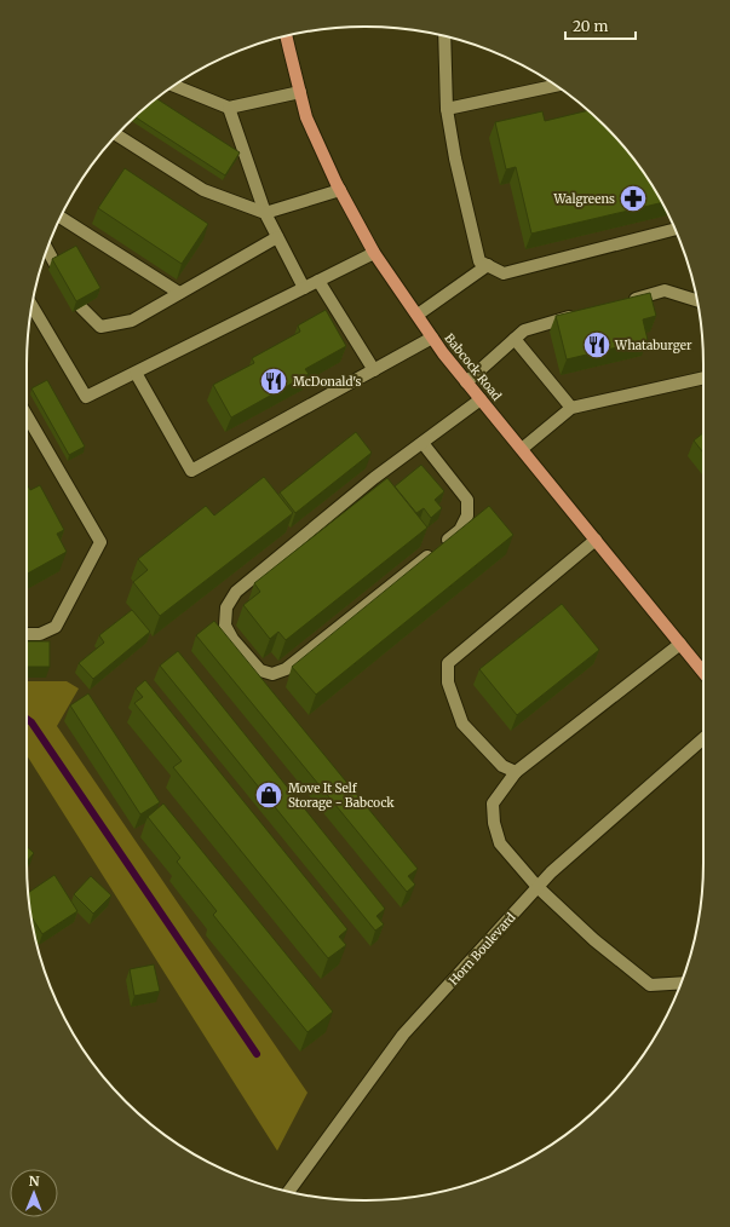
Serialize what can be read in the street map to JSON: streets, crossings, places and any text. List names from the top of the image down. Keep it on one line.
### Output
{"streets":{"main road":["Babcock Road"],"street":["Horn Boulevard"]},"places":{"pharmacy":["Walgreens"],"restaurant":["Whataburger","McDonald's"],"shop":["Move It Self Storage - Babcock"]},"scale_bar":"20 m","north":"top"}
